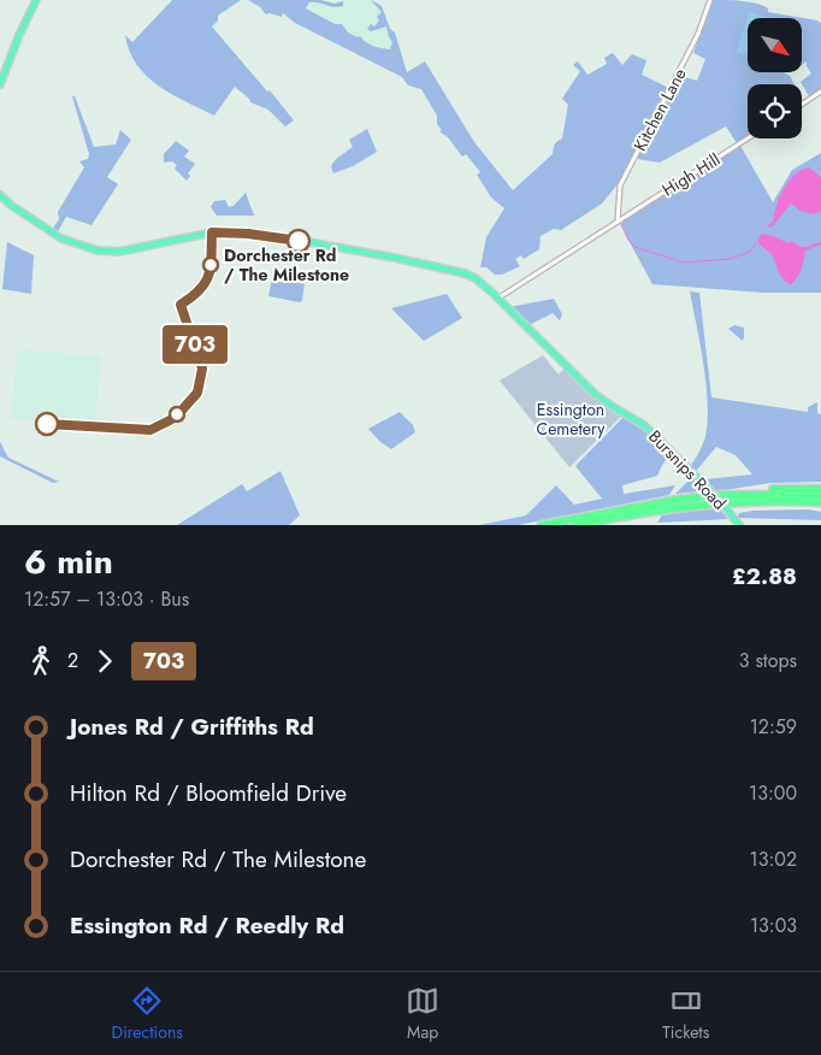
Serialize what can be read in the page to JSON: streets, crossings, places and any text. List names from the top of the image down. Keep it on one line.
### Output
{"streets":{"main road":["Bursnips Road"],"street":["Kitchen Lane","High Hill"]},"crossings":[["Kitchen Lane","High Hill"],["High Hill","Bursnips Road"]],"parks":["Essington Cemetery"],"places":["Dorchester Rd / The Milestone"],"lines":["bus line 703"],"north":"bottom right","page":{"on_map":"703","heading":["6 min","12:57 – 13:03 · Bus","£2.88"],"legs":["2","703","3 stops"],"list":[{"name":"Jones Rd / Griffiths Rd","value":"12:59"},{"name":"Hilton Rd / Bloomfield Drive","value":"13:00"},{"name":"Dorchester Rd / The Milestone","value":"13:02"},{"name":"Essington Rd / Reedly Rd","value":"13:03"}],"tabs":["Directions","Map","Tickets"]}}
